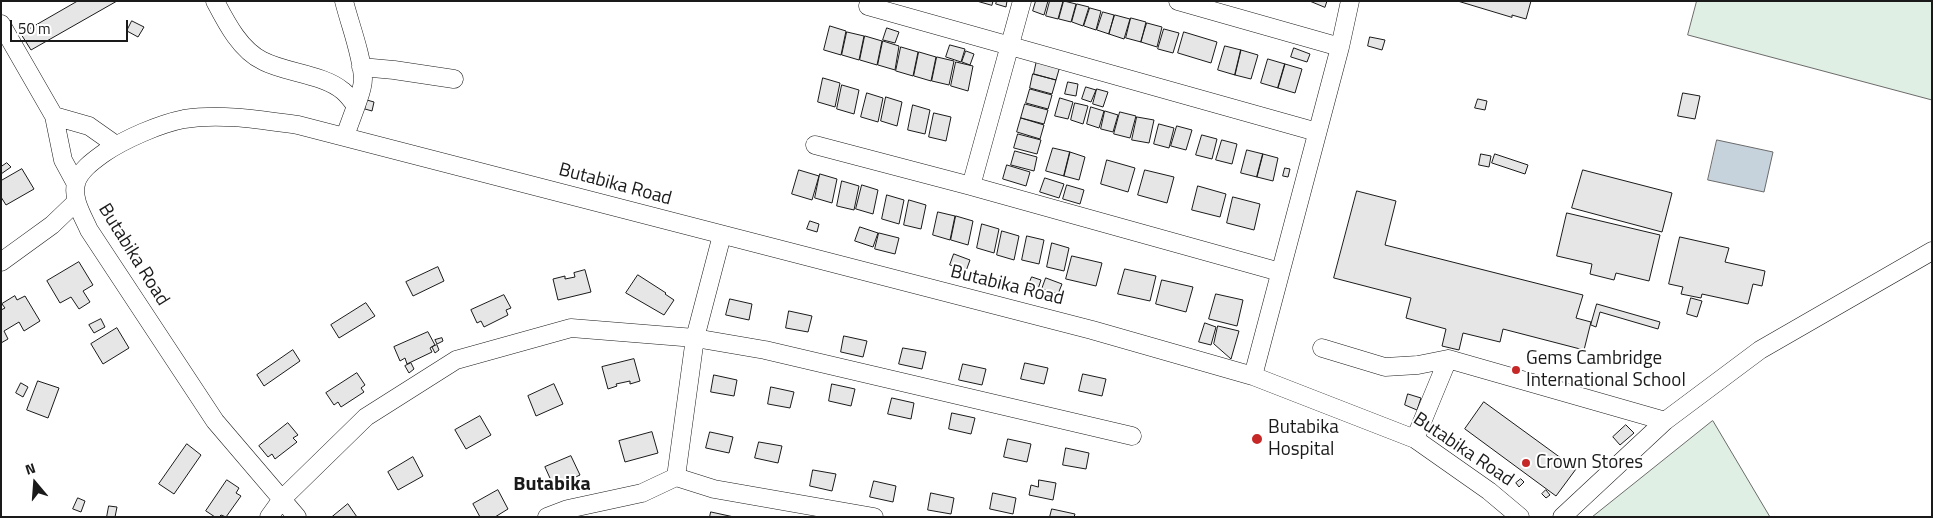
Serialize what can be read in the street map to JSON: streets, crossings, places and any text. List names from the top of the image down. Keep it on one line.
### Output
{"streets":{"street":["Butabika Road"]},"districts":["Butabika"],"places":["Gems Cambridge International School","Butabika Hospital","Crown Stores"],"scale_bar":"50 m","north":"top"}
